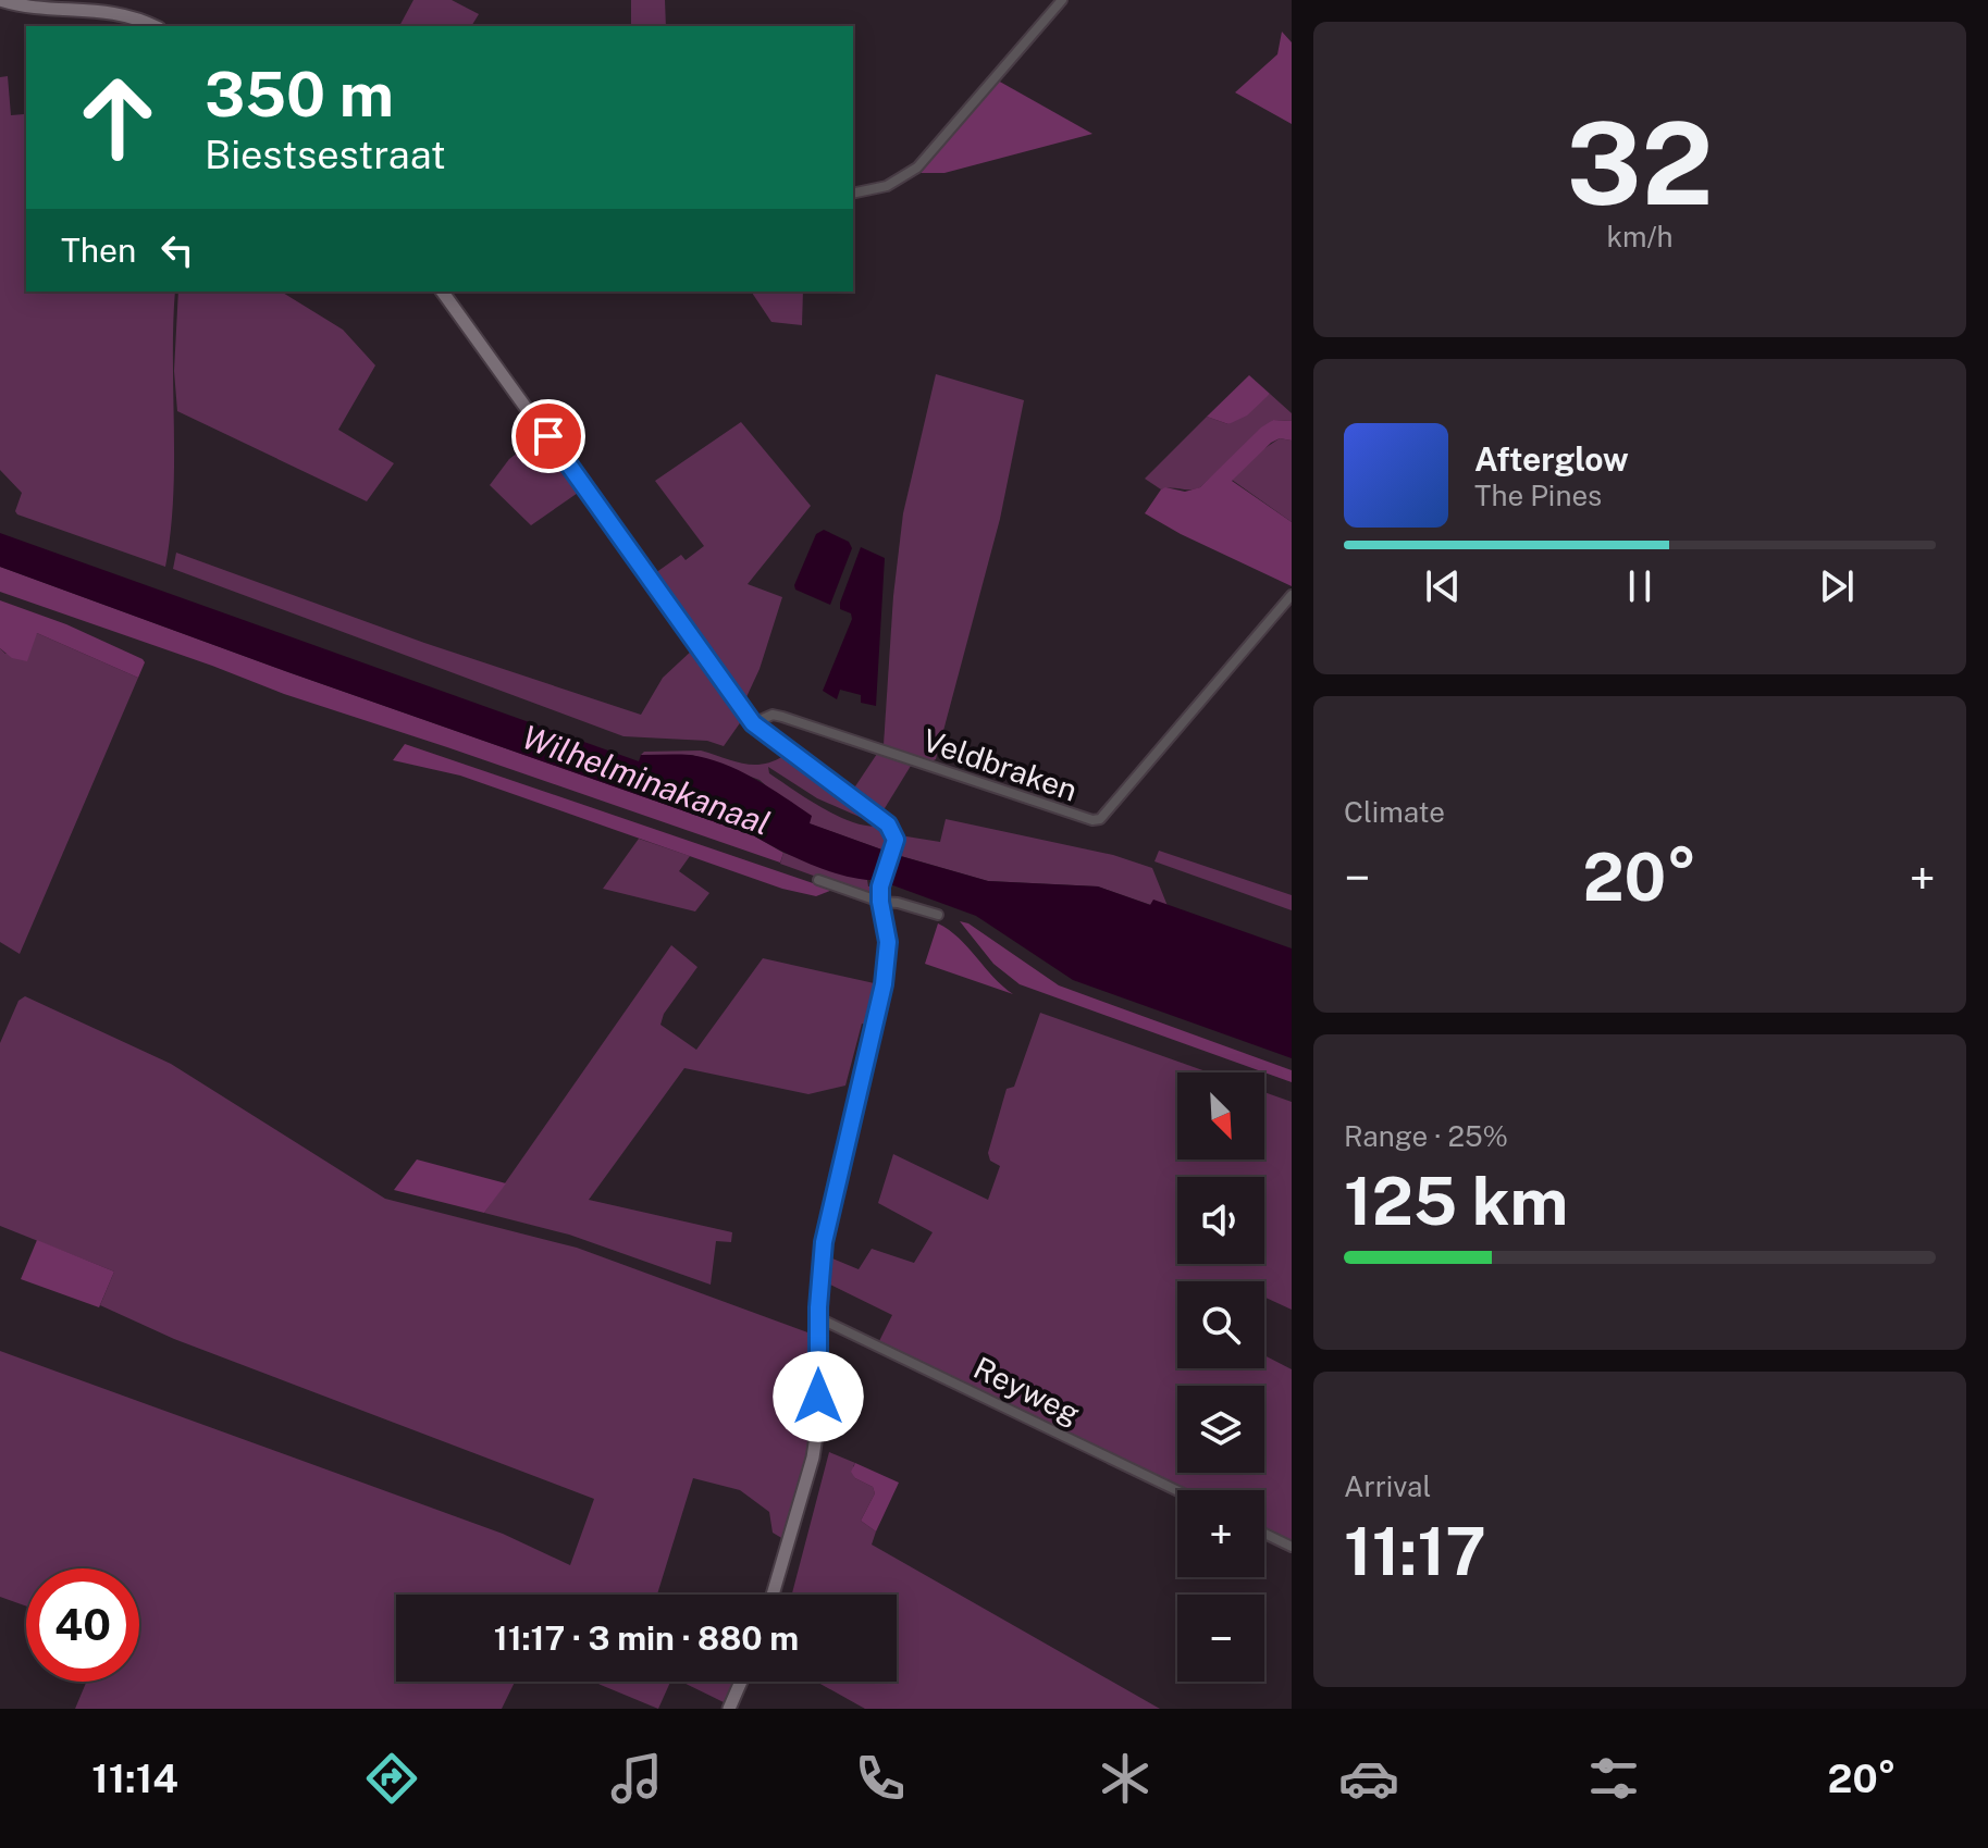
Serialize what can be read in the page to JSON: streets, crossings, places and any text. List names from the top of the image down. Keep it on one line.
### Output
{"streets":{"street":["Veldbraken","Reyweg"]},"water":["Wilhelminakanaal"],"north":"bottom right","page":{"tile":[["32","km/h"],"Climate",["Range · 25%","125 km"],["Arrival","11:17"]],"turn":["350 m","Biestsestraat"],"then":"Then","song":["Afterglow","The Pines"],"heat":["−","20°","+"],"map_buttons":["+","−"],"limit":"40","trip":"11:17 · 3 min · 880 m","tabs":["11:14","20°"]}}
